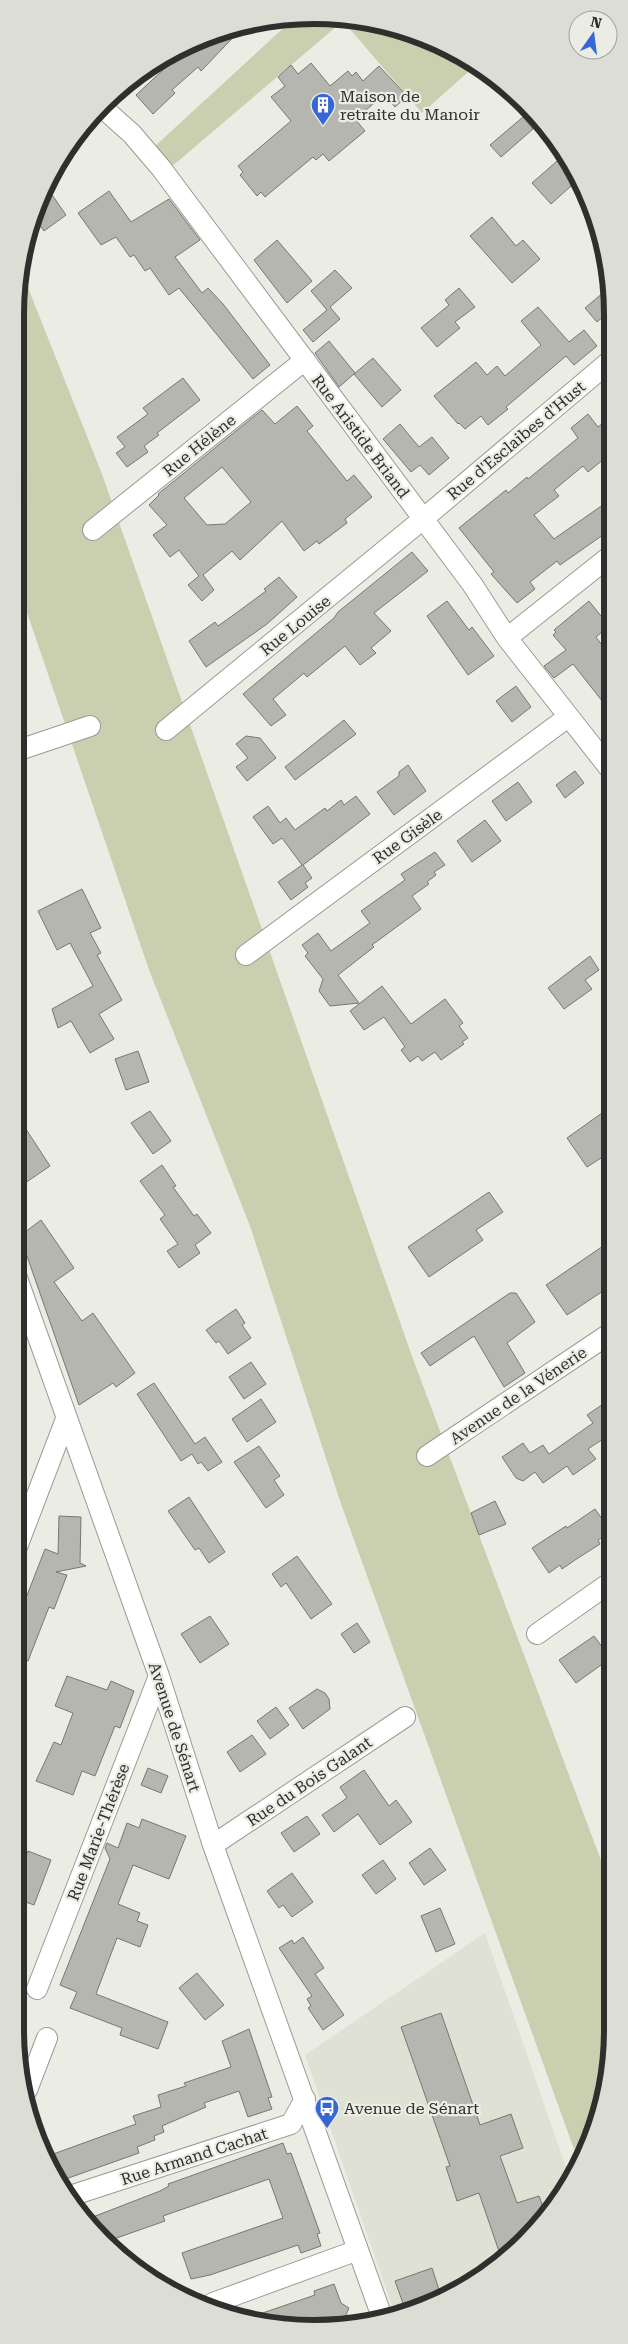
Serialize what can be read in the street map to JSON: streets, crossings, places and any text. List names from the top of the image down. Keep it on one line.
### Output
{"streets":{"street":["Rue Aristide Briand","Rue d'Esclaibes d'Hust","Rue Hélène","Rue Louise","Rue Gisèle","Avenue de la Vénerie","Avenue de Sénart","Rue du Bois Galant","Rue Marie-Thérèse","Rue Armand Cachat"]},"crossings":[["Rue Aristide Briand","Rue d'Esclaibes d'Hust"],["Rue Aristide Briand","Rue Hélène"],["Rue Aristide Briand","Rue Louise"],["Rue Aristide Briand","Rue Gisèle"],["Rue d'Esclaibes d'Hust","Rue Louise"],["Avenue de Sénart","Rue du Bois Galant"],["Avenue de Sénart","Rue Marie-Thérèse"],["Avenue de Sénart","Rue Armand Cachat"]],"places":{"building":["Maison de retraite du Manoir"],"bus stop":["Avenue de Sénart"]},"north":"top"}
